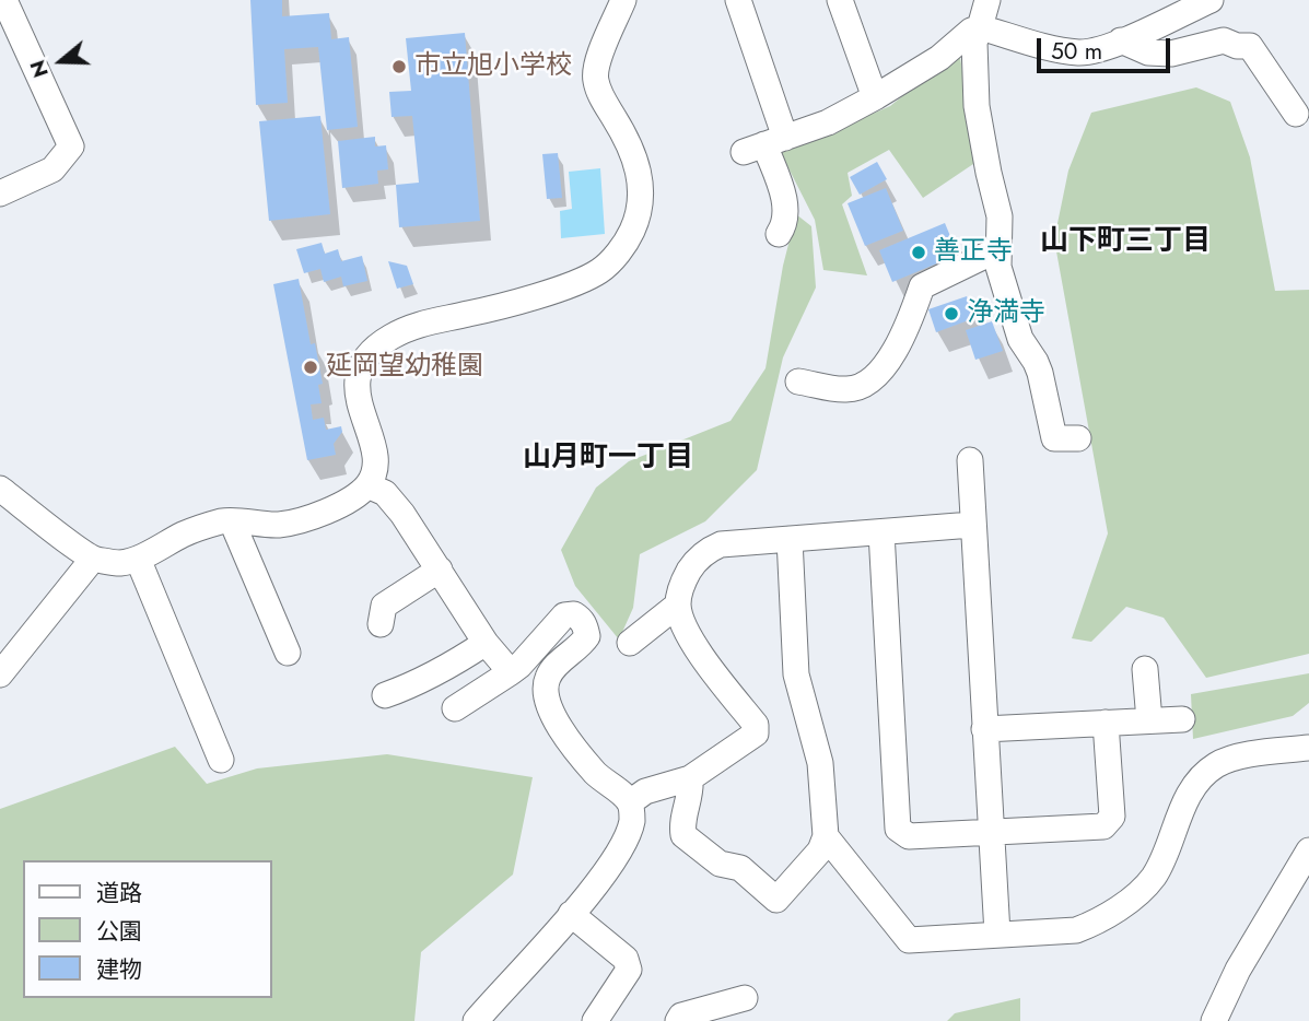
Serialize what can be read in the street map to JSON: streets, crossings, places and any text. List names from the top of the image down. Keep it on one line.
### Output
{"districts":["山下町三丁目","山月町一丁目"],"places":["市立旭小学校","善正寺","浄満寺","延岡望幼稚園"],"legend":["道路","公園","建物"],"scale_bar":"50 m","north":"left"}
